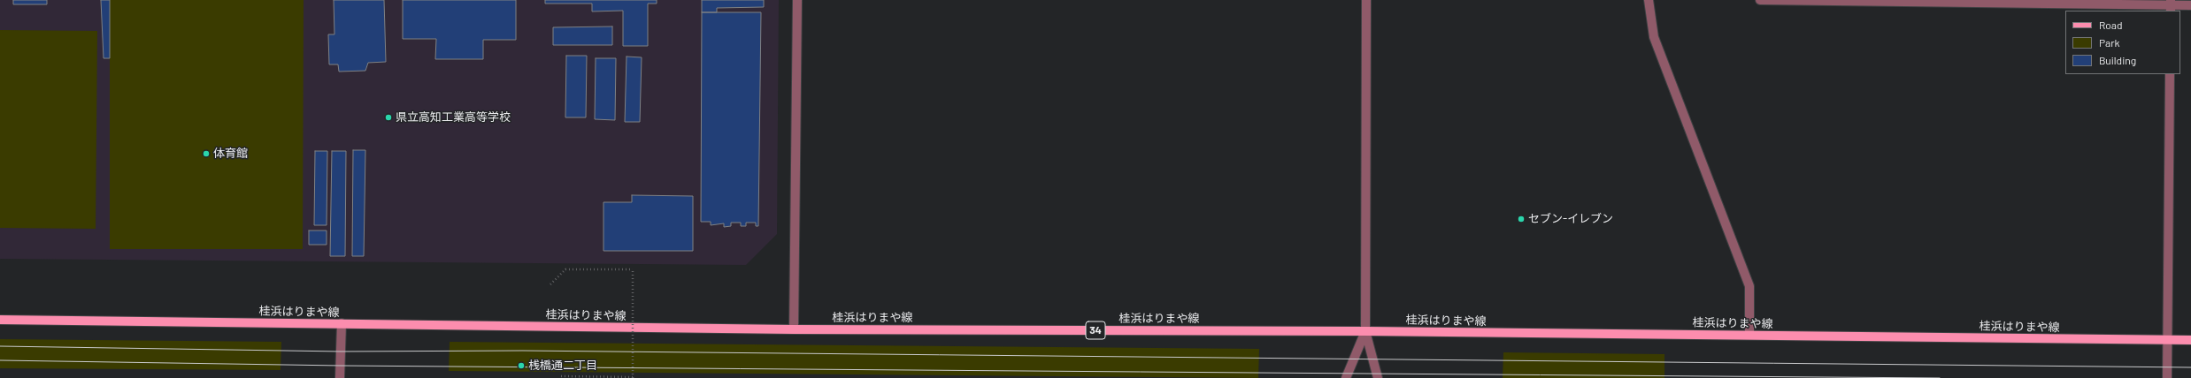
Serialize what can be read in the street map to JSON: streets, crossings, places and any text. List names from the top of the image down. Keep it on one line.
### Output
{"streets":{"main road":["桂浜はりまや線","34"]},"places":["県立高知工業高等学校","体育館","セブン-イレブン","桟橋通二丁目"],"legend":["Road","Park","Building"]}
